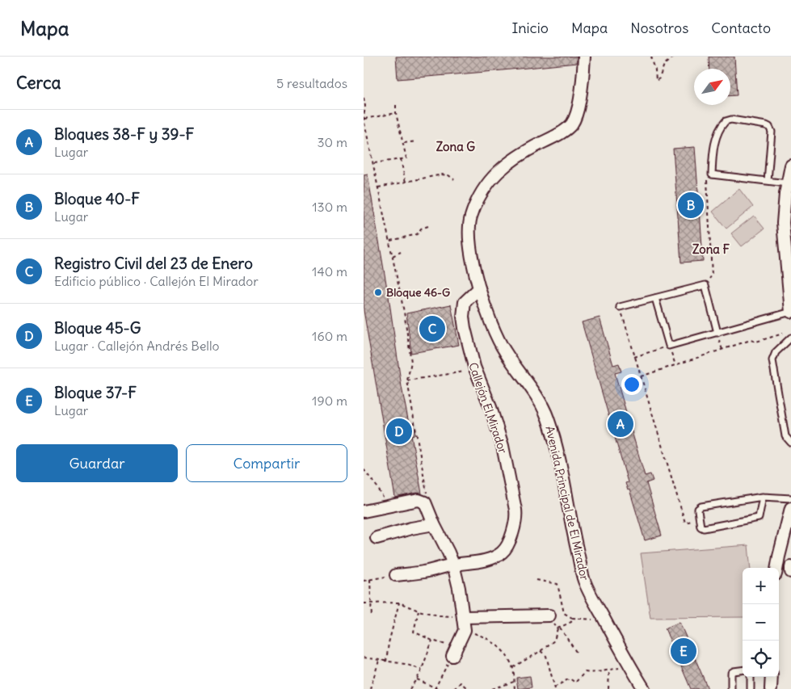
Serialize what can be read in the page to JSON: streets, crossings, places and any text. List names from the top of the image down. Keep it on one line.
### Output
{"streets":{"street":["Callejón El Mirador","Avenida Principal de El Mirador"]},"crossings":[["Callejón El Mirador","Avenida Principal de El Mirador"]],"districts":["Zona G","Zona F"],"places":["Bloque 46-G"],"north":"top right","page":{"header":"Mapa","nav":["Inicio","Mapa","Nosotros","Contacto"],"heading":["Cerca","5 resultados"],"list":[{"mark":"A","name":"Bloques 38-F y 39-F","note":"Lugar","value":"30 m"},{"mark":"B","name":"Bloque 40-F","note":"Lugar","value":"130 m"},{"mark":"C","name":"Registro Civil del 23 de Enero","note":"Edificio público · Callejón El Mirador","value":"140 m"},{"mark":"D","name":"Bloque 45-G","note":"Lugar · Callejón Andrés Bello","value":"160 m"},{"mark":"E","name":"Bloque 37-F","note":"Lugar","value":"190 m"}],"pins":["B","C","A","D","E"],"buttons":["Guardar","Compartir"],"map_buttons":["+","−"]}}
